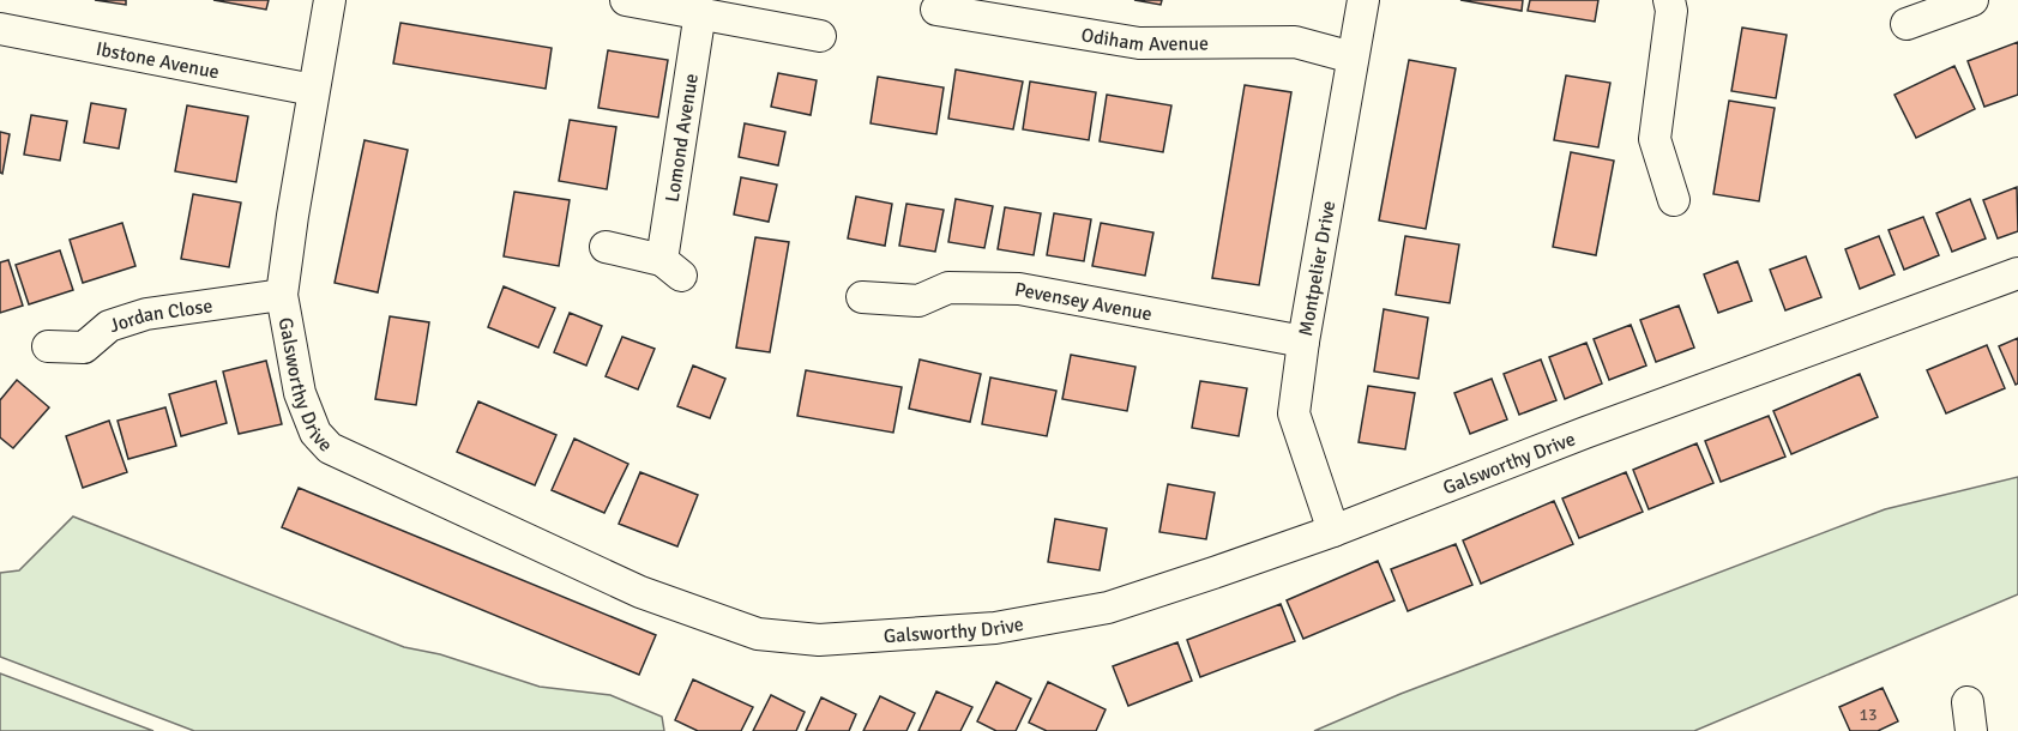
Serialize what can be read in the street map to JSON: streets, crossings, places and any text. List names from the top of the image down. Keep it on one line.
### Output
{"streets":{"street":["Odiham Avenue","Ibstone Avenue","Lomond Avenue","Montpelier Drive","Pevensey Avenue","Jordan Close","Galsworthy Drive"]},"crossings":[["Odiham Avenue","Montpelier Drive"],["Ibstone Avenue","Galsworthy Drive"],["Montpelier Drive","Pevensey Avenue"],["Montpelier Drive","Galsworthy Drive"],["Jordan Close","Galsworthy Drive"]],"house_numbers":["13"]}
